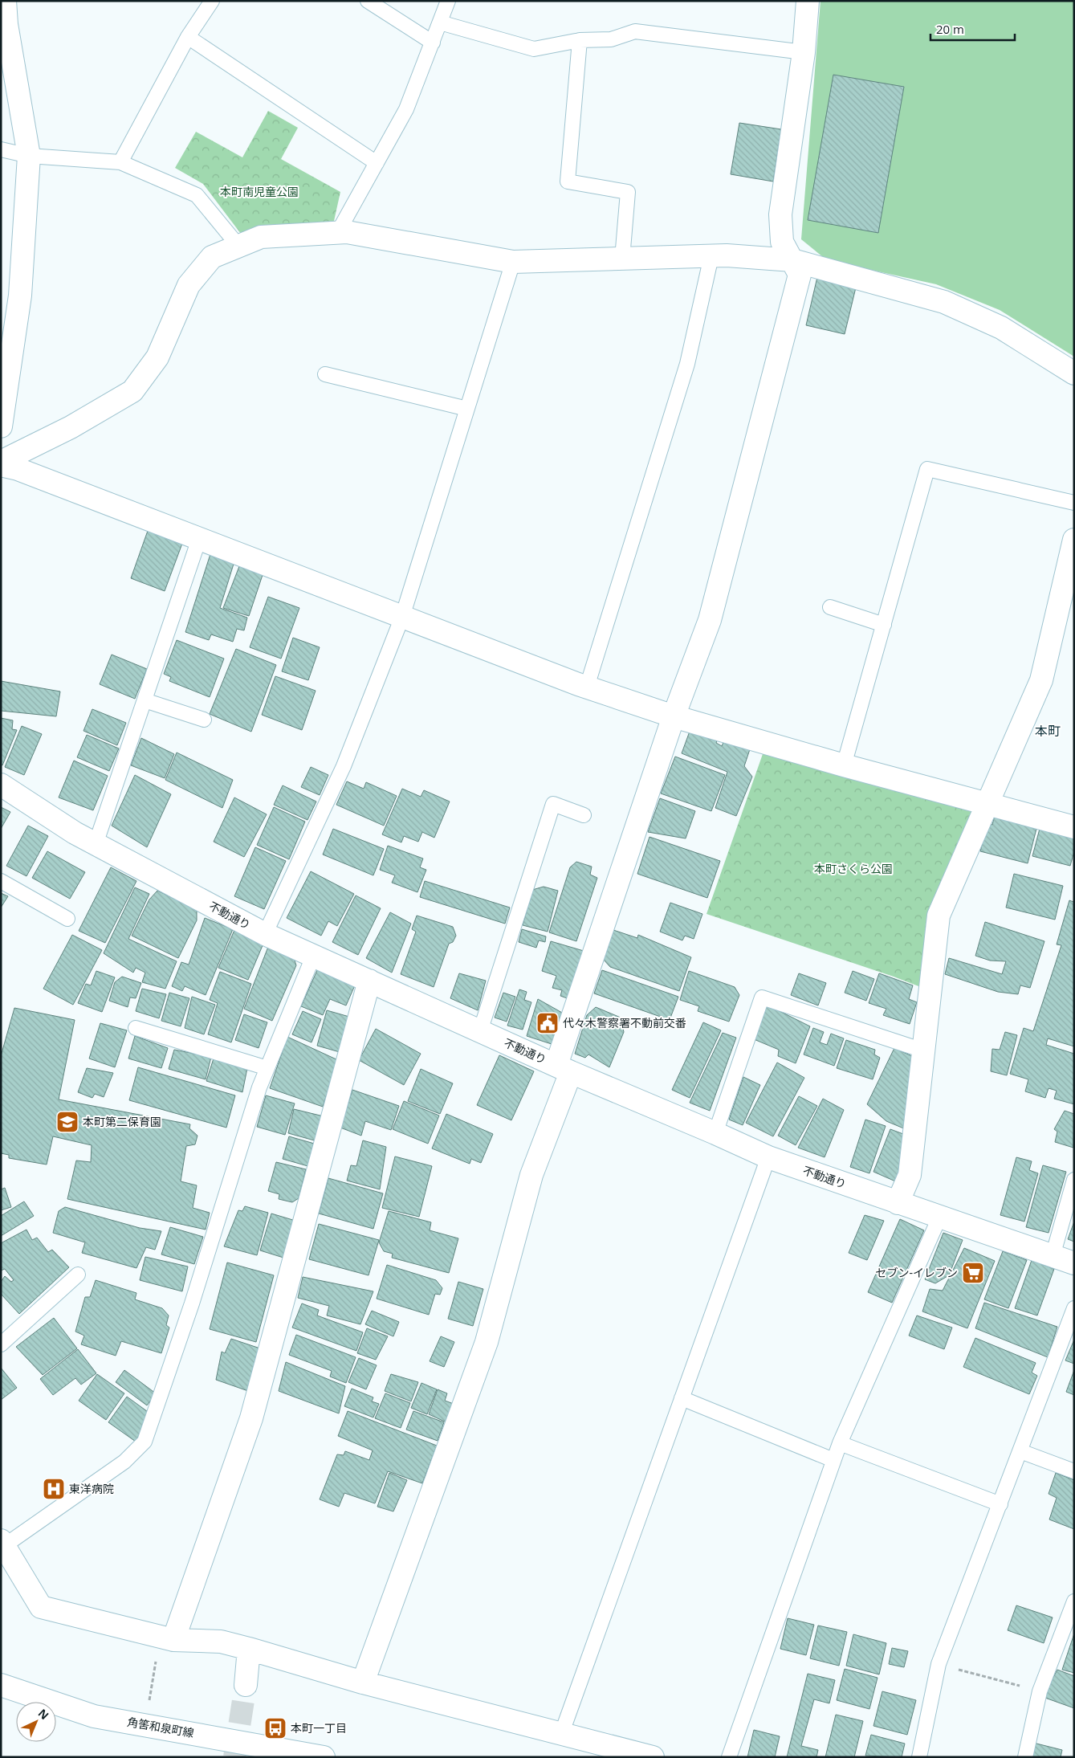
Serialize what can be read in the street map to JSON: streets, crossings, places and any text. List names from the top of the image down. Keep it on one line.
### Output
{"streets":{"street":["不動通り","角筈和泉町線"]},"districts":["本町"],"parks":["本町南児童公園","本町さくら公園"],"places":{"public building":["代々木警察署不動前交番"],"school or university":["本町第二保育園"],"supermarket":["セブン-イレブン"],"hospital":["東洋病院"],"bus stop":["本町一丁目"]},"scale_bar":"20 m","north":"top right"}
